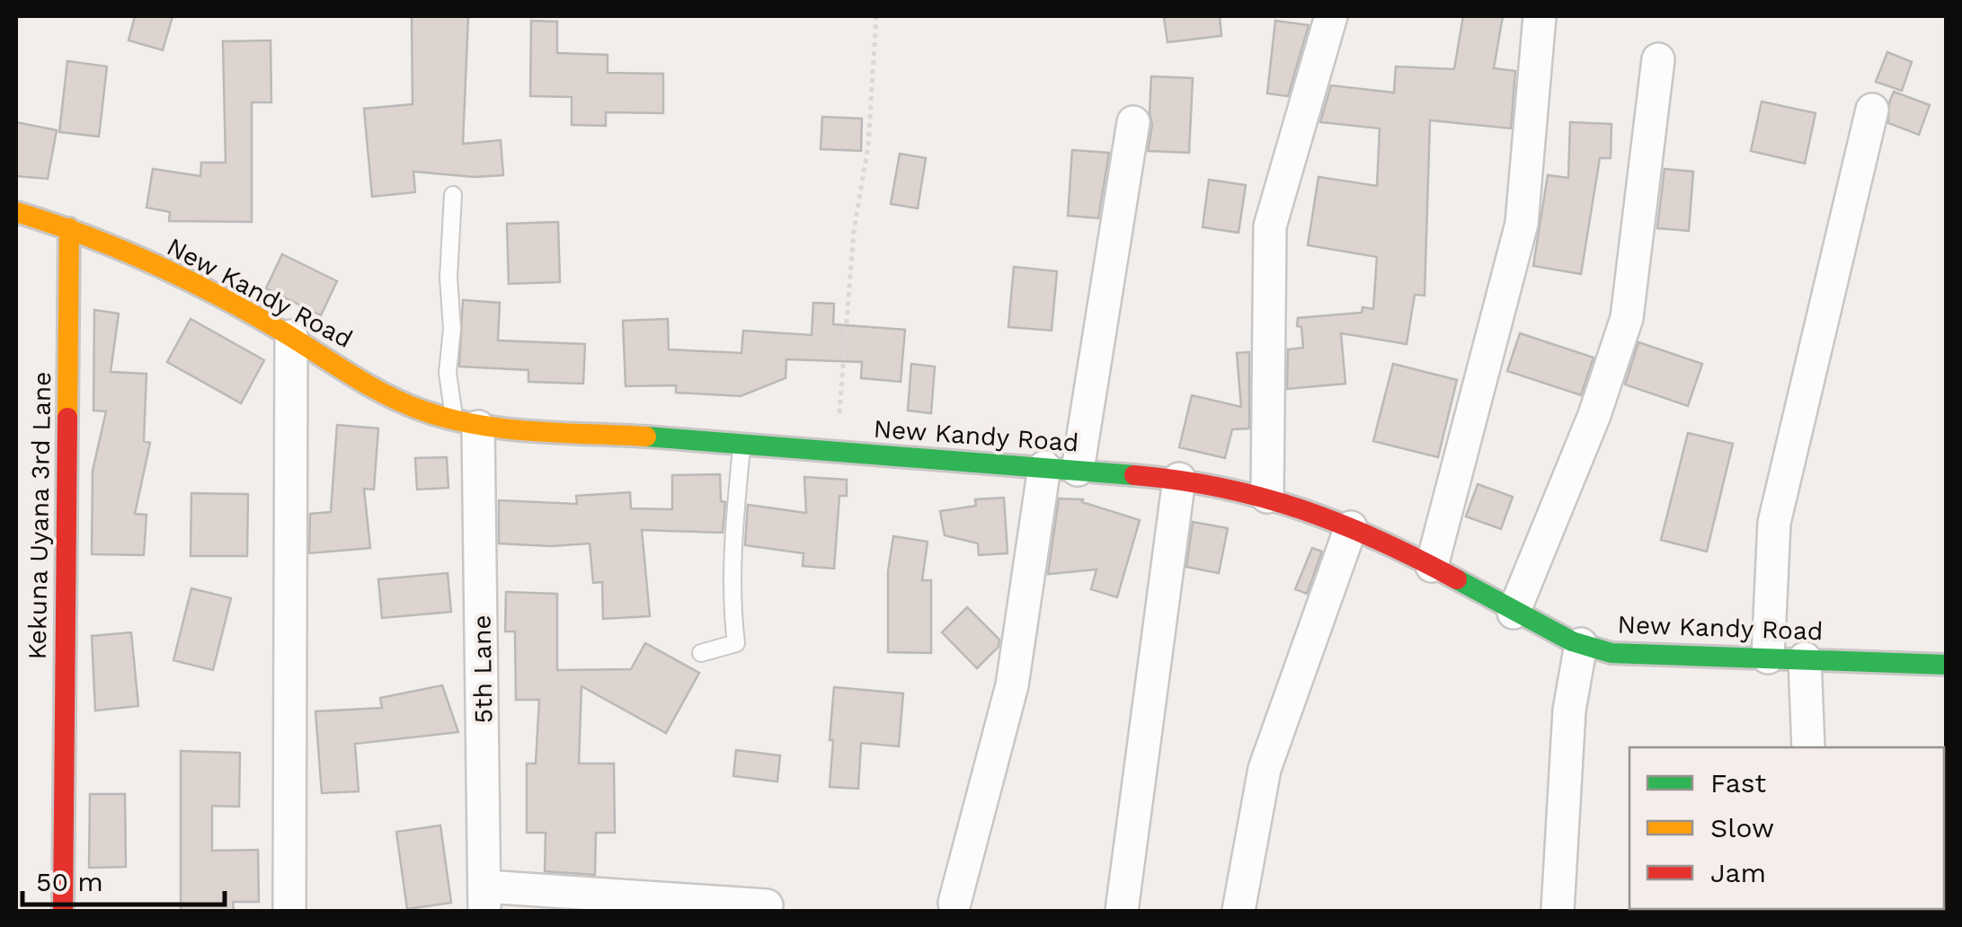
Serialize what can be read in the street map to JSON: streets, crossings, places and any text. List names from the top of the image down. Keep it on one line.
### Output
{"streets":{"main road":["New Kandy Road","Kekuna Uyana 3rd Lane"],"street":["5th Lane"]},"crossings":[["New Kandy Road","Kekuna Uyana 3rd Lane"],["New Kandy Road","5th Lane"]],"legend":["Fast","Slow","Jam"],"scale_bar":"50 m"}
